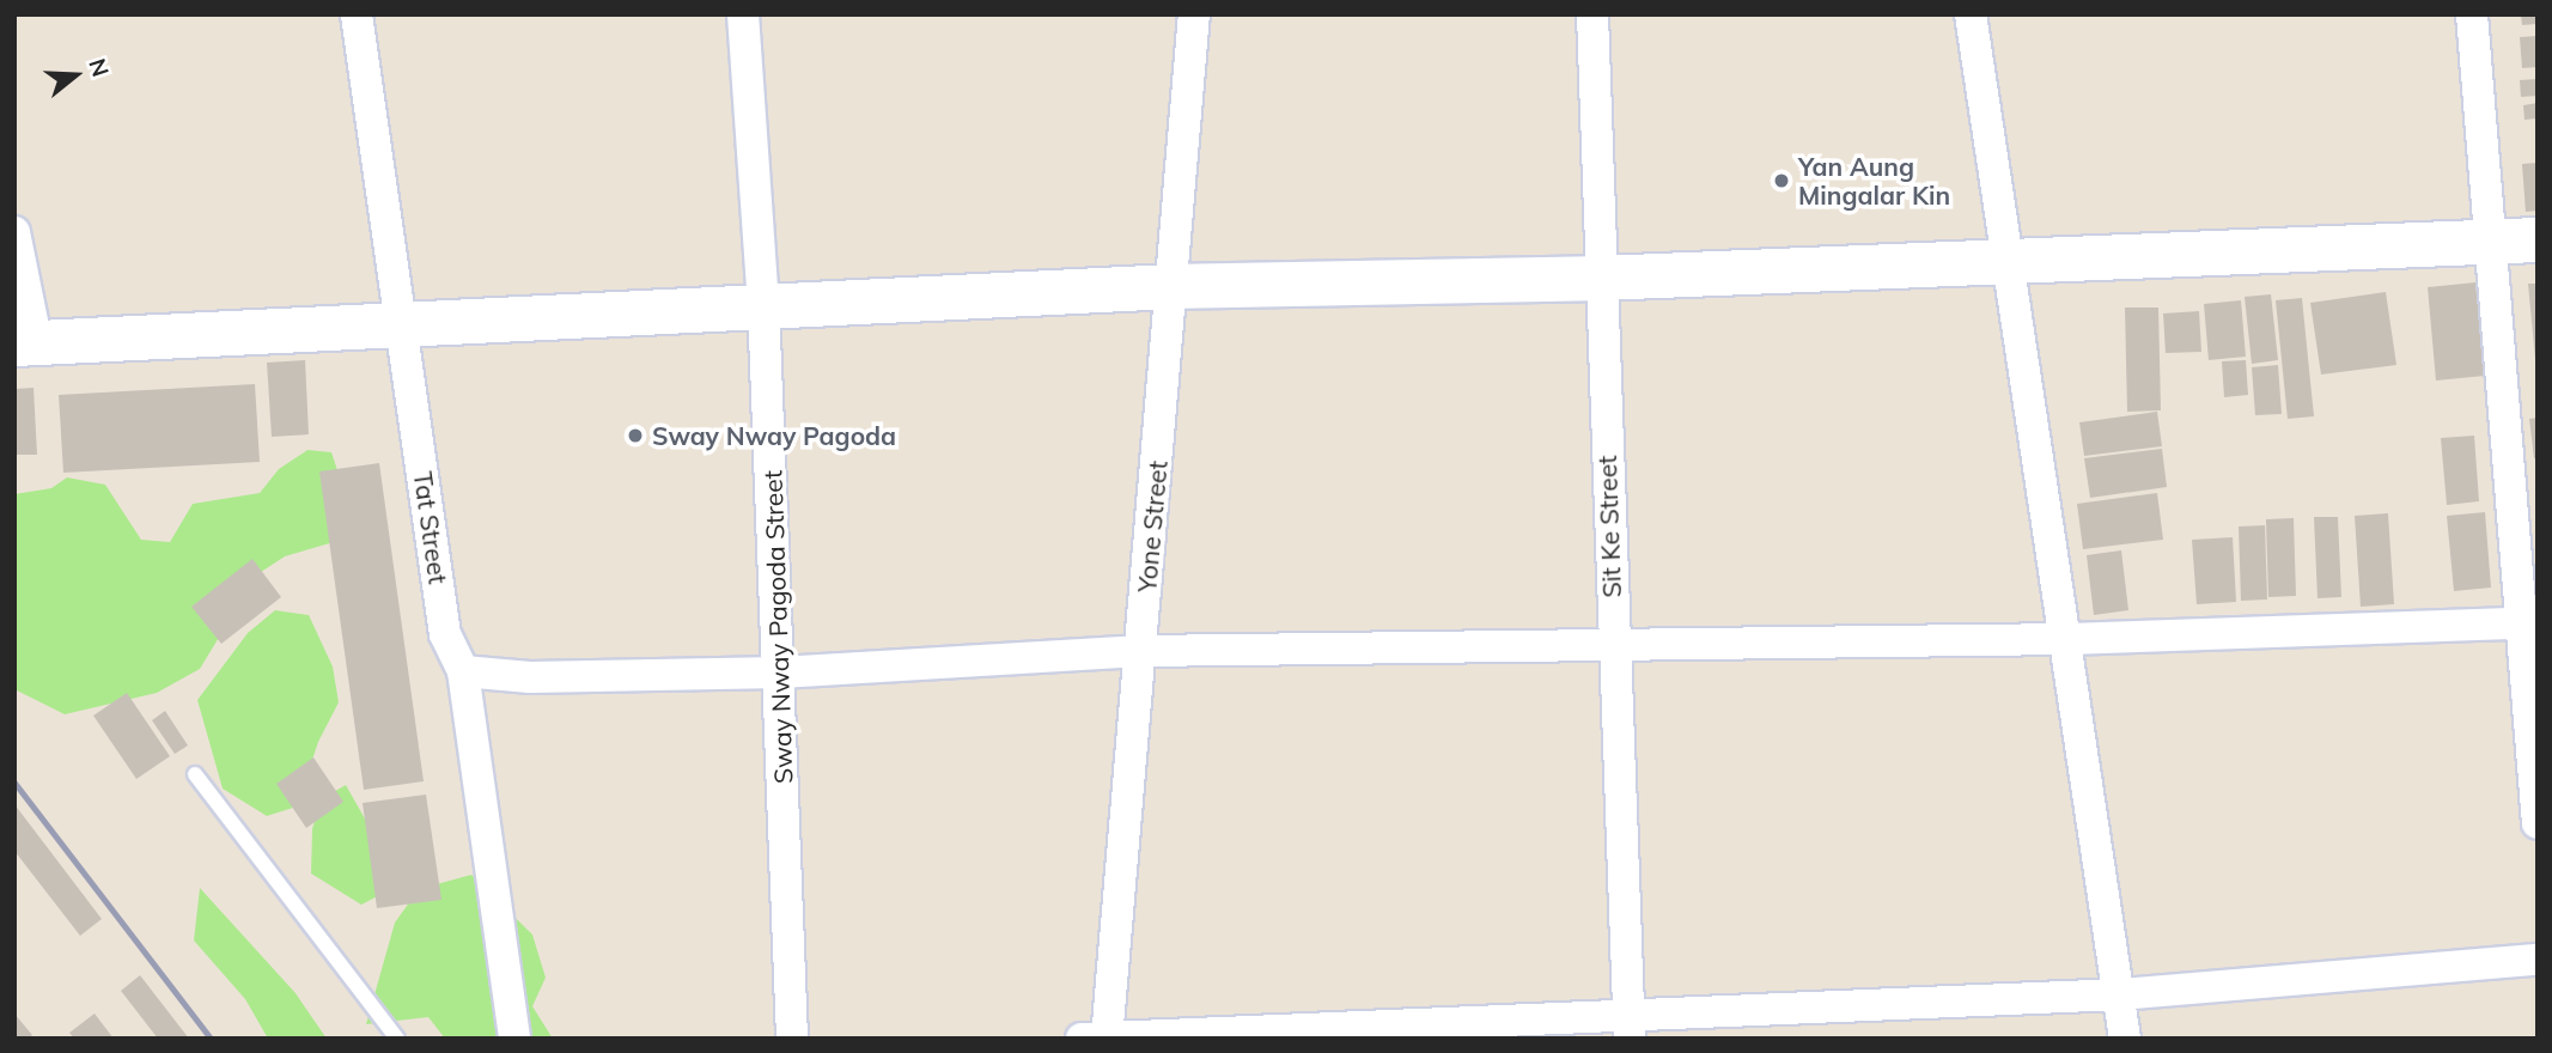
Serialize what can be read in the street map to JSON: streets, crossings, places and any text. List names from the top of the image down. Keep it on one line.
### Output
{"streets":{"street":["Yone Street","Sit Ke Street","Tat Street","Sway Nway Pagoda Street"]},"places":["Yan Aung Mingalar Kin","Sway Nway Pagoda"],"north":"right"}
